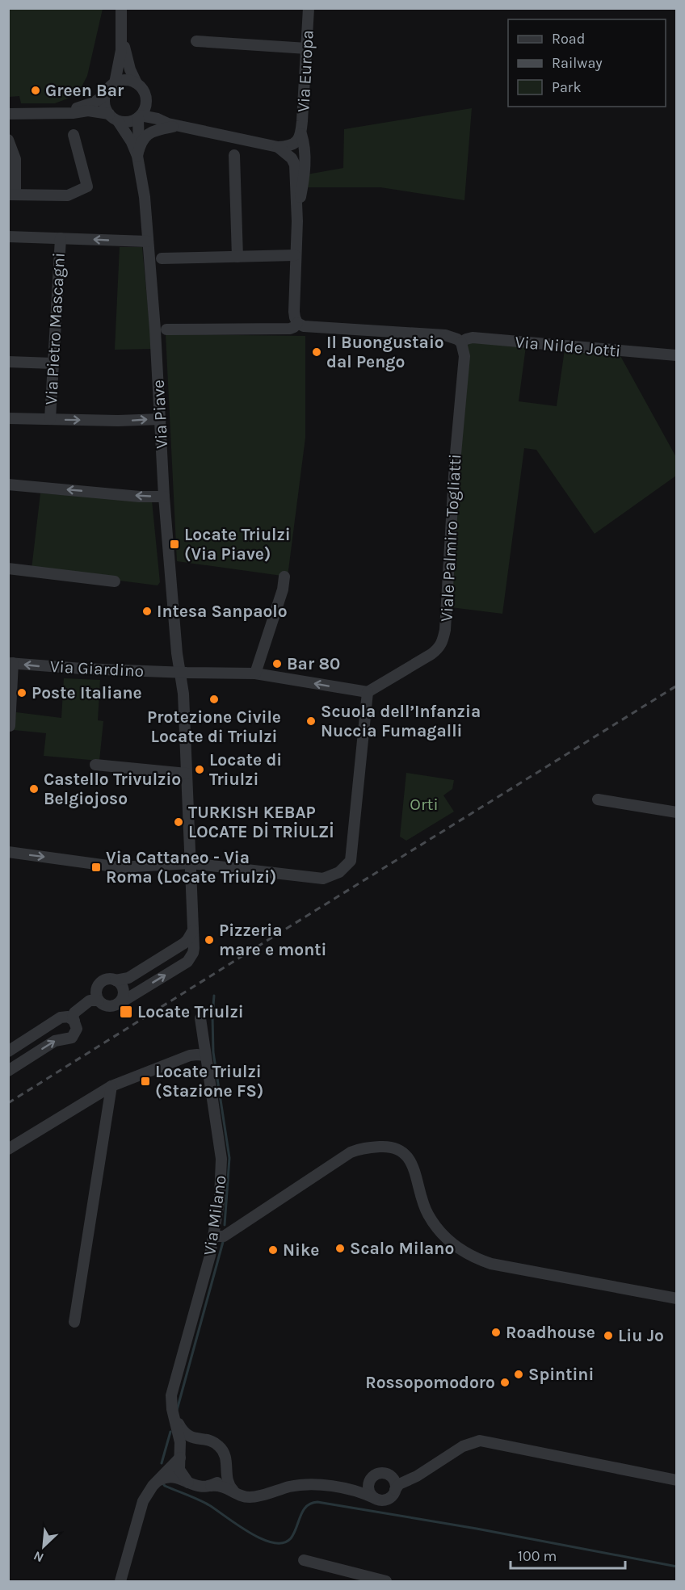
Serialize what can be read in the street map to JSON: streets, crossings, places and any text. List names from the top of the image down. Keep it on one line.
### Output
{"streets":{"street":["Via Europa","Via Pietro Mascagni","Via Nilde Jotti","Via Piave","Viale Palmiro Togliatti","Via Giardino","Via Milano"]},"crossings":[["Via Nilde Jotti","Viale Palmiro Togliatti"],["Via Piave","Via Giardino"],["Viale Palmiro Togliatti","Via Giardino"]],"parks":["Orti"],"places":{"other":["Green Bar","Il Buongustaio dal Pengo","Intesa Sanpaolo","Bar 80","Poste Italiane","Protezione Civile Locate di Triulzi","Scuola dell’Infanzia Nuccia Fumagalli","Locate di Triulzi","Castello Trivulzio Belgiojoso","TURKISH KEBAP LOCATE Dİ TRİULZİ","Pizzeria mare e monti","Scalo Milano","Nike","Roadhouse","Liu Jo","Spintini","Rossopomodoro"],"transit":["Locate Triulzi (Via Piave)","Via Cattaneo - Via Roma (Locate Triulzi)","Locate Triulzi","Locate Triulzi (Stazione FS)"]},"legend":["Road","Railway","Park"],"scale_bar":"100 m","north":"bottom left"}
